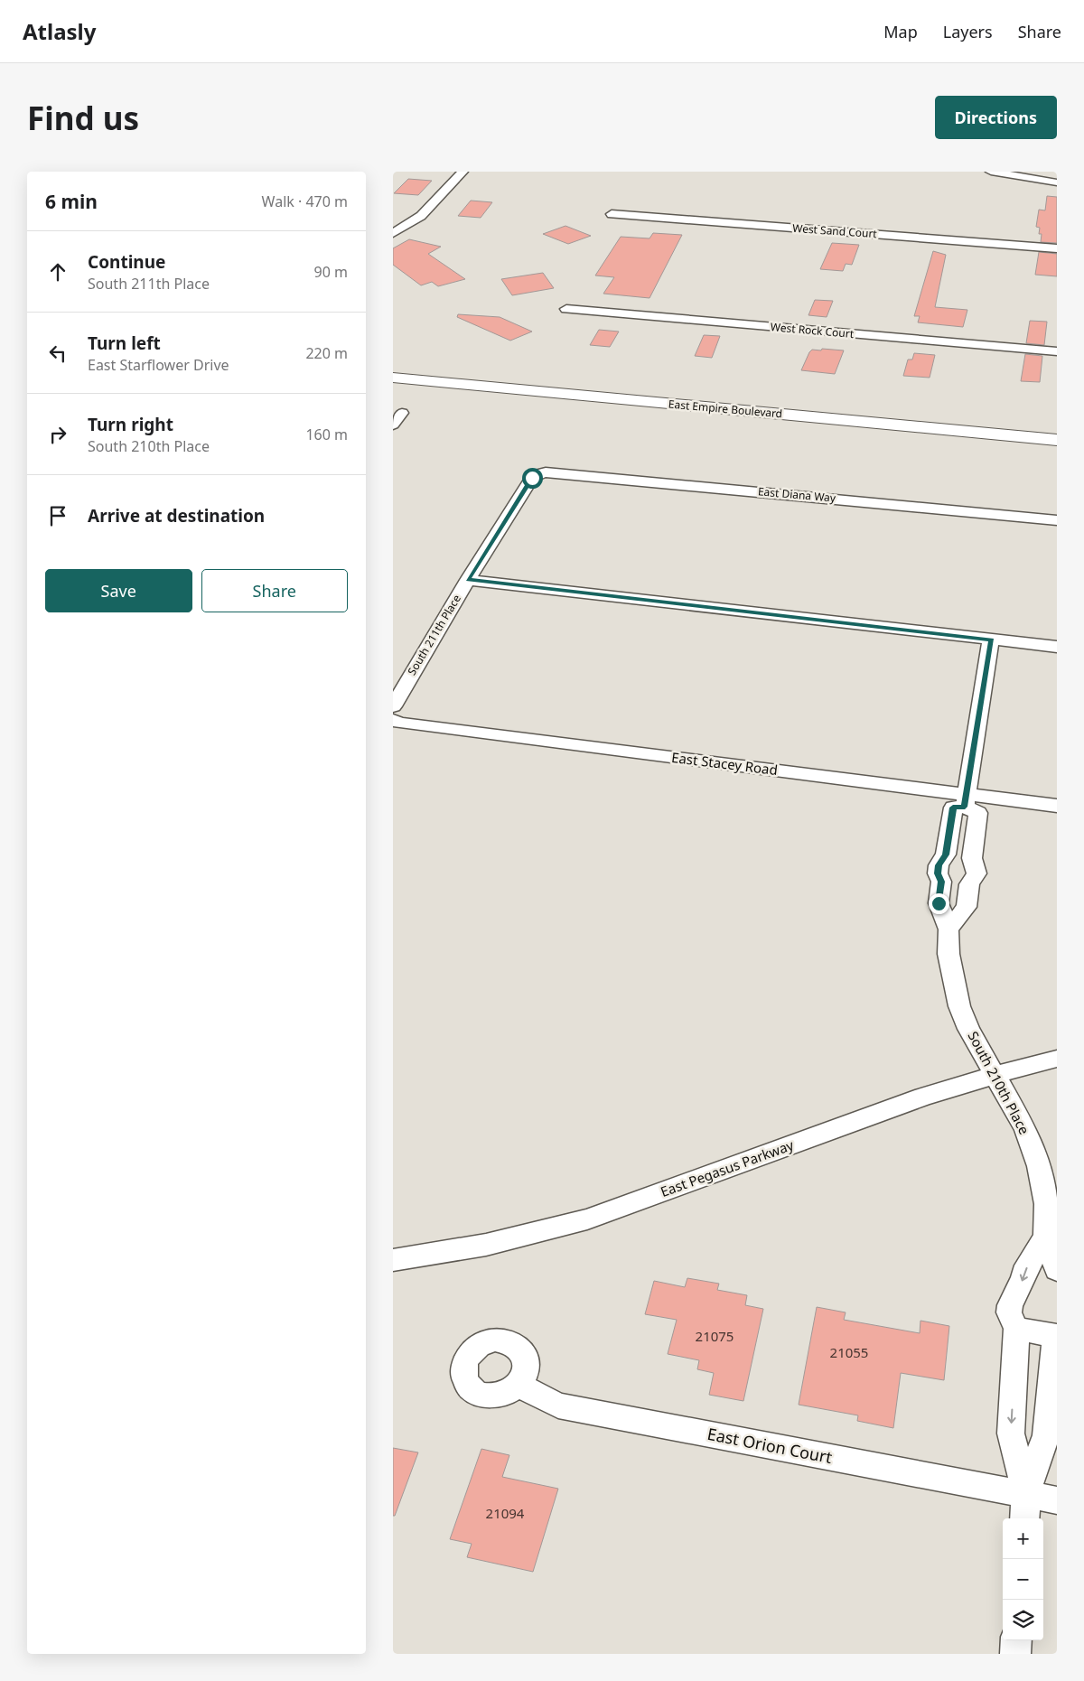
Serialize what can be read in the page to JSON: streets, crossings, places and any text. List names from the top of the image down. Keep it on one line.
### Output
{"streets":{"street":["West Sand Court","West Rock Court","East Empire Boulevard","East Diana Way","South 211th Place","East Stacey Road","South 210th Place","East Pegasus Parkway","East Orion Court"]},"crossings":[["East Diana Way","South 211th Place"],["East Stacey Road","South 210th Place"],["South 210th Place","East Pegasus Parkway"]],"house_numbers":["21075","21055","21094"],"page":{"header":"Atlasly","nav":["Map","Layers","Share"],"buttons":["Directions",["Save","Share"]],"title":"Find us","heading":["6 min","Walk · 470 m"],"list":[["Continue","South 211th Place","90 m"],["Turn left","East Starflower Drive","220 m"],["Turn right","South 210th Place","160 m"],"Arrive at destination"],"map_buttons":["+","−"]}}
